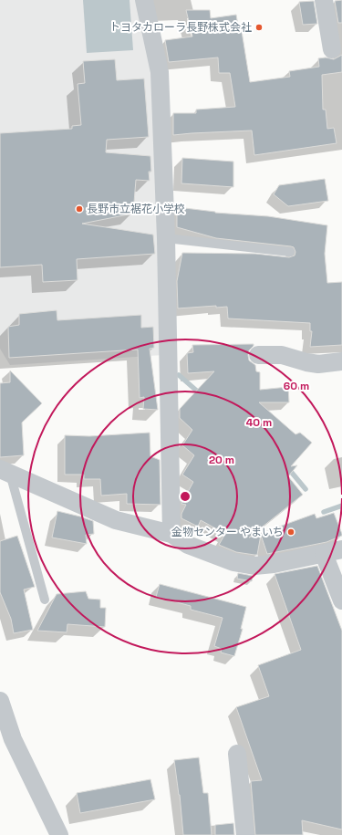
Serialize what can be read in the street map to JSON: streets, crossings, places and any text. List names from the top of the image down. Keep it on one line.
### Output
{"places":["トヨタカローラ長野株式会社","長野市立裾花小学校","金物センター やまいち"],"rings":["60 m","40 m","20 m"]}
